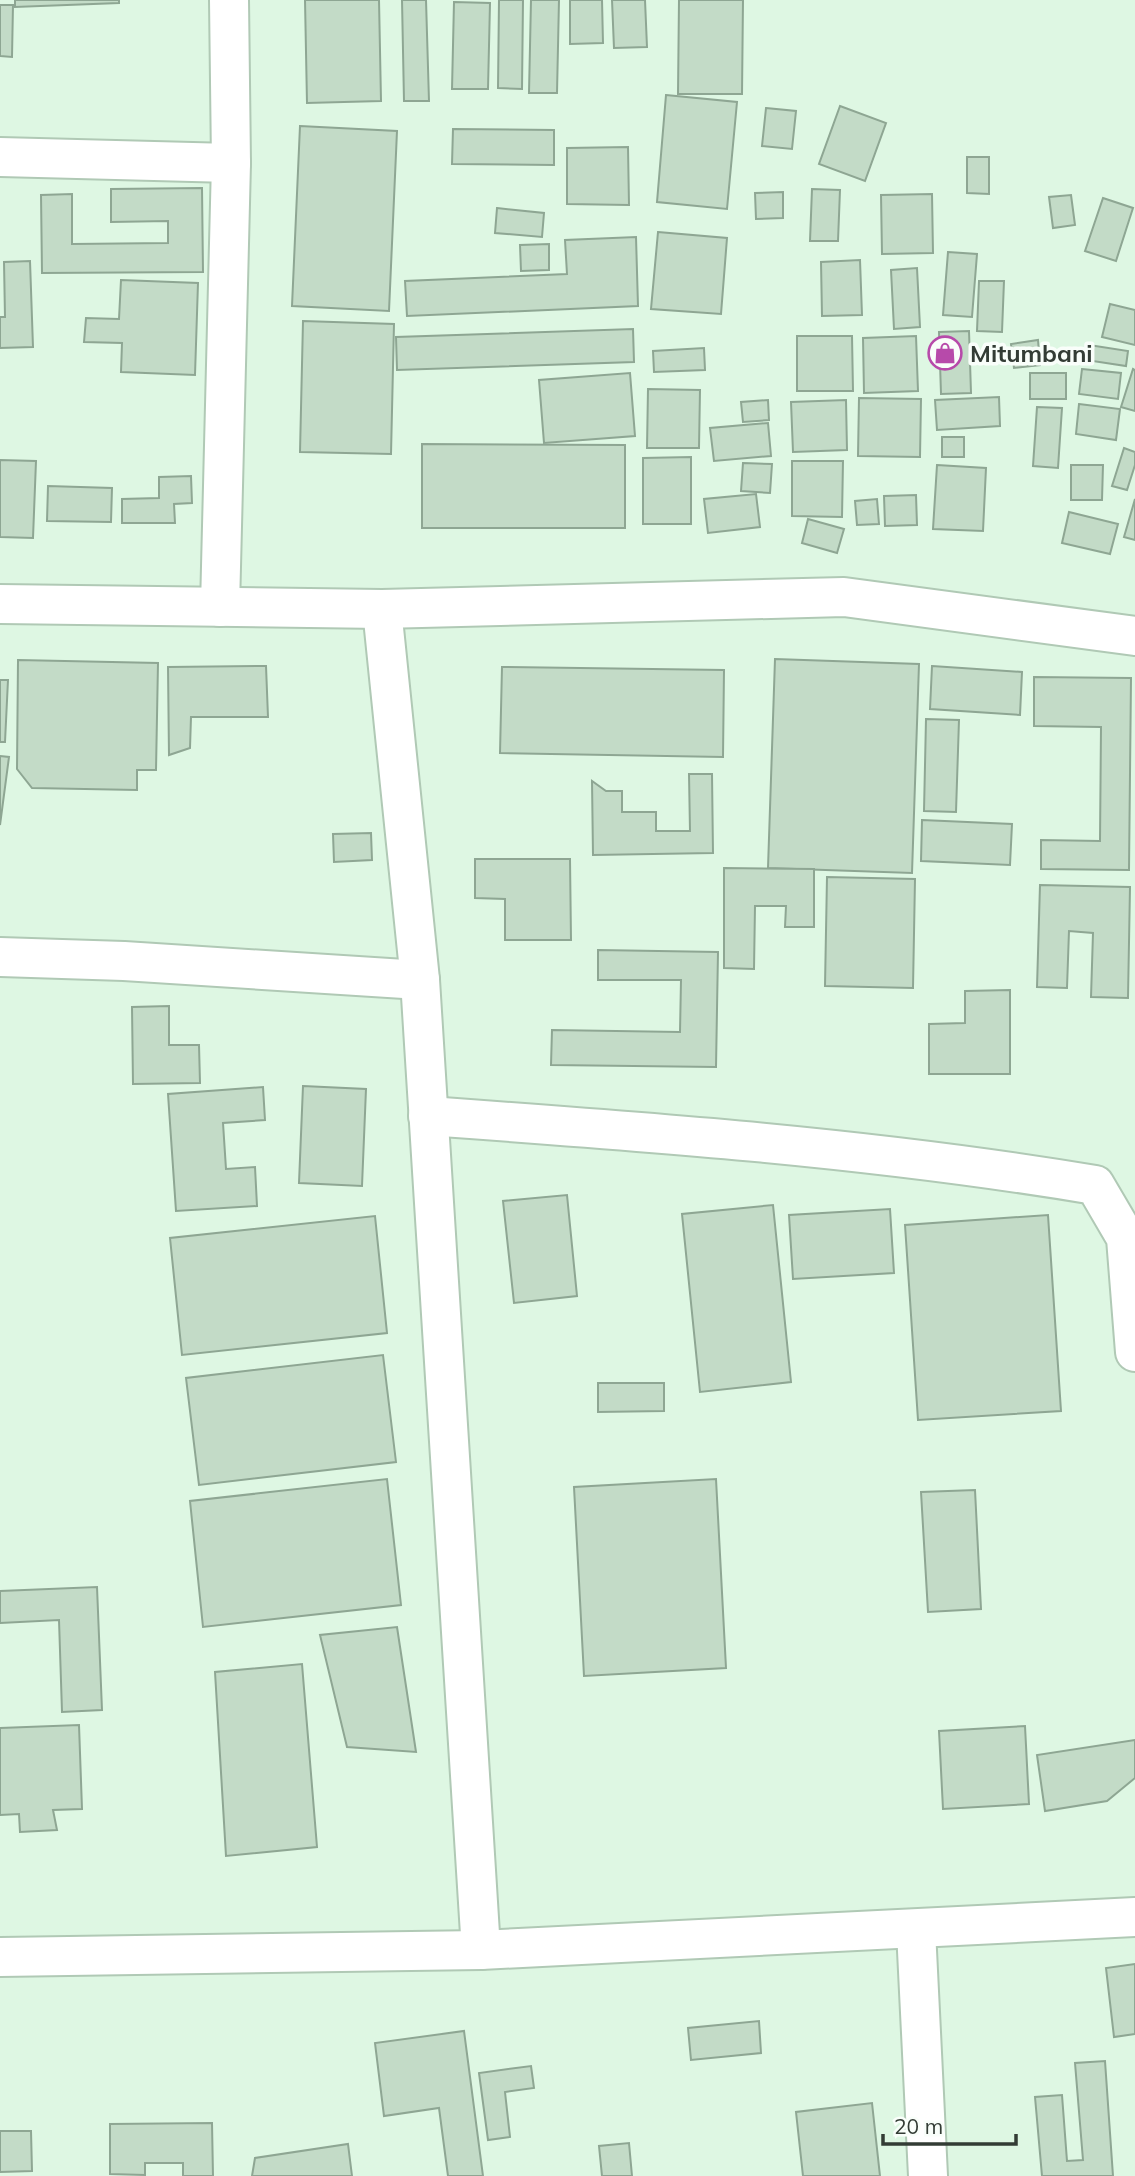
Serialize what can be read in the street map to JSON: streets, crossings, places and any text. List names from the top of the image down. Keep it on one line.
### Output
{"places":{"shop":["Mitumbani"]},"scale_bar":"20 m"}
